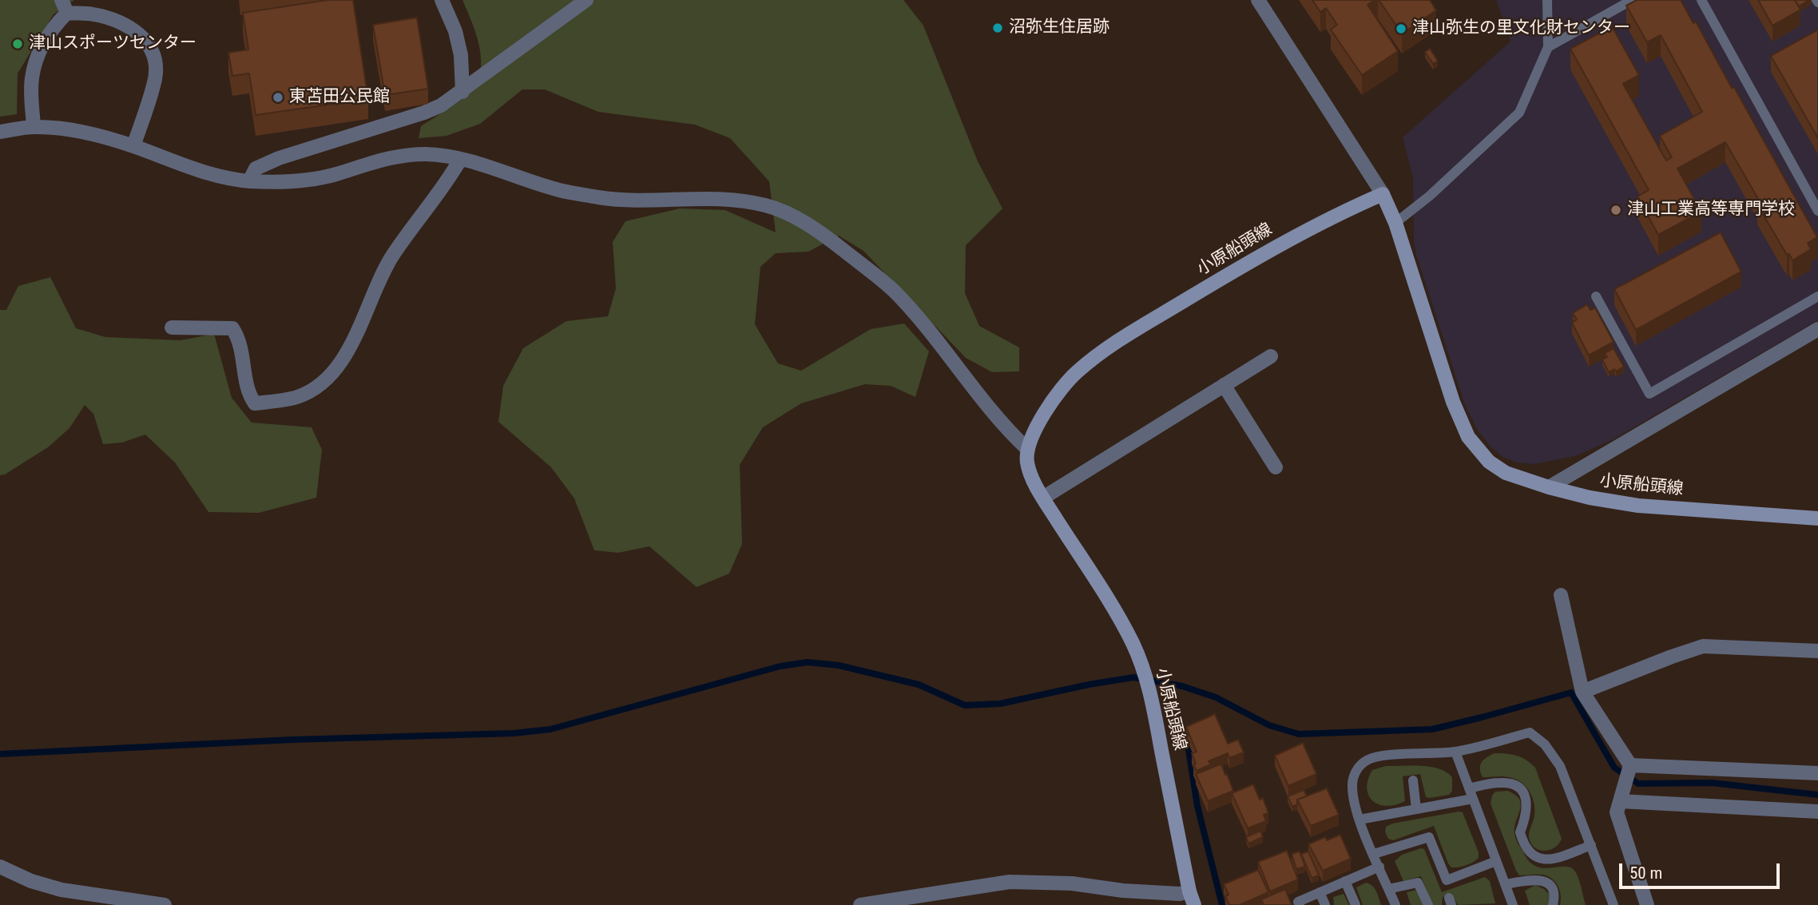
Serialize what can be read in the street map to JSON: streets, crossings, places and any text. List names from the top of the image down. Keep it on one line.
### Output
{"streets":{"main road":["小原船頭線"]},"places":["沼弥生住居跡","津山弥生の里文化財センター","津山スポーツセンター","東苫田公民館","津山工業高等専門学校"],"scale_bar":"50 m"}
